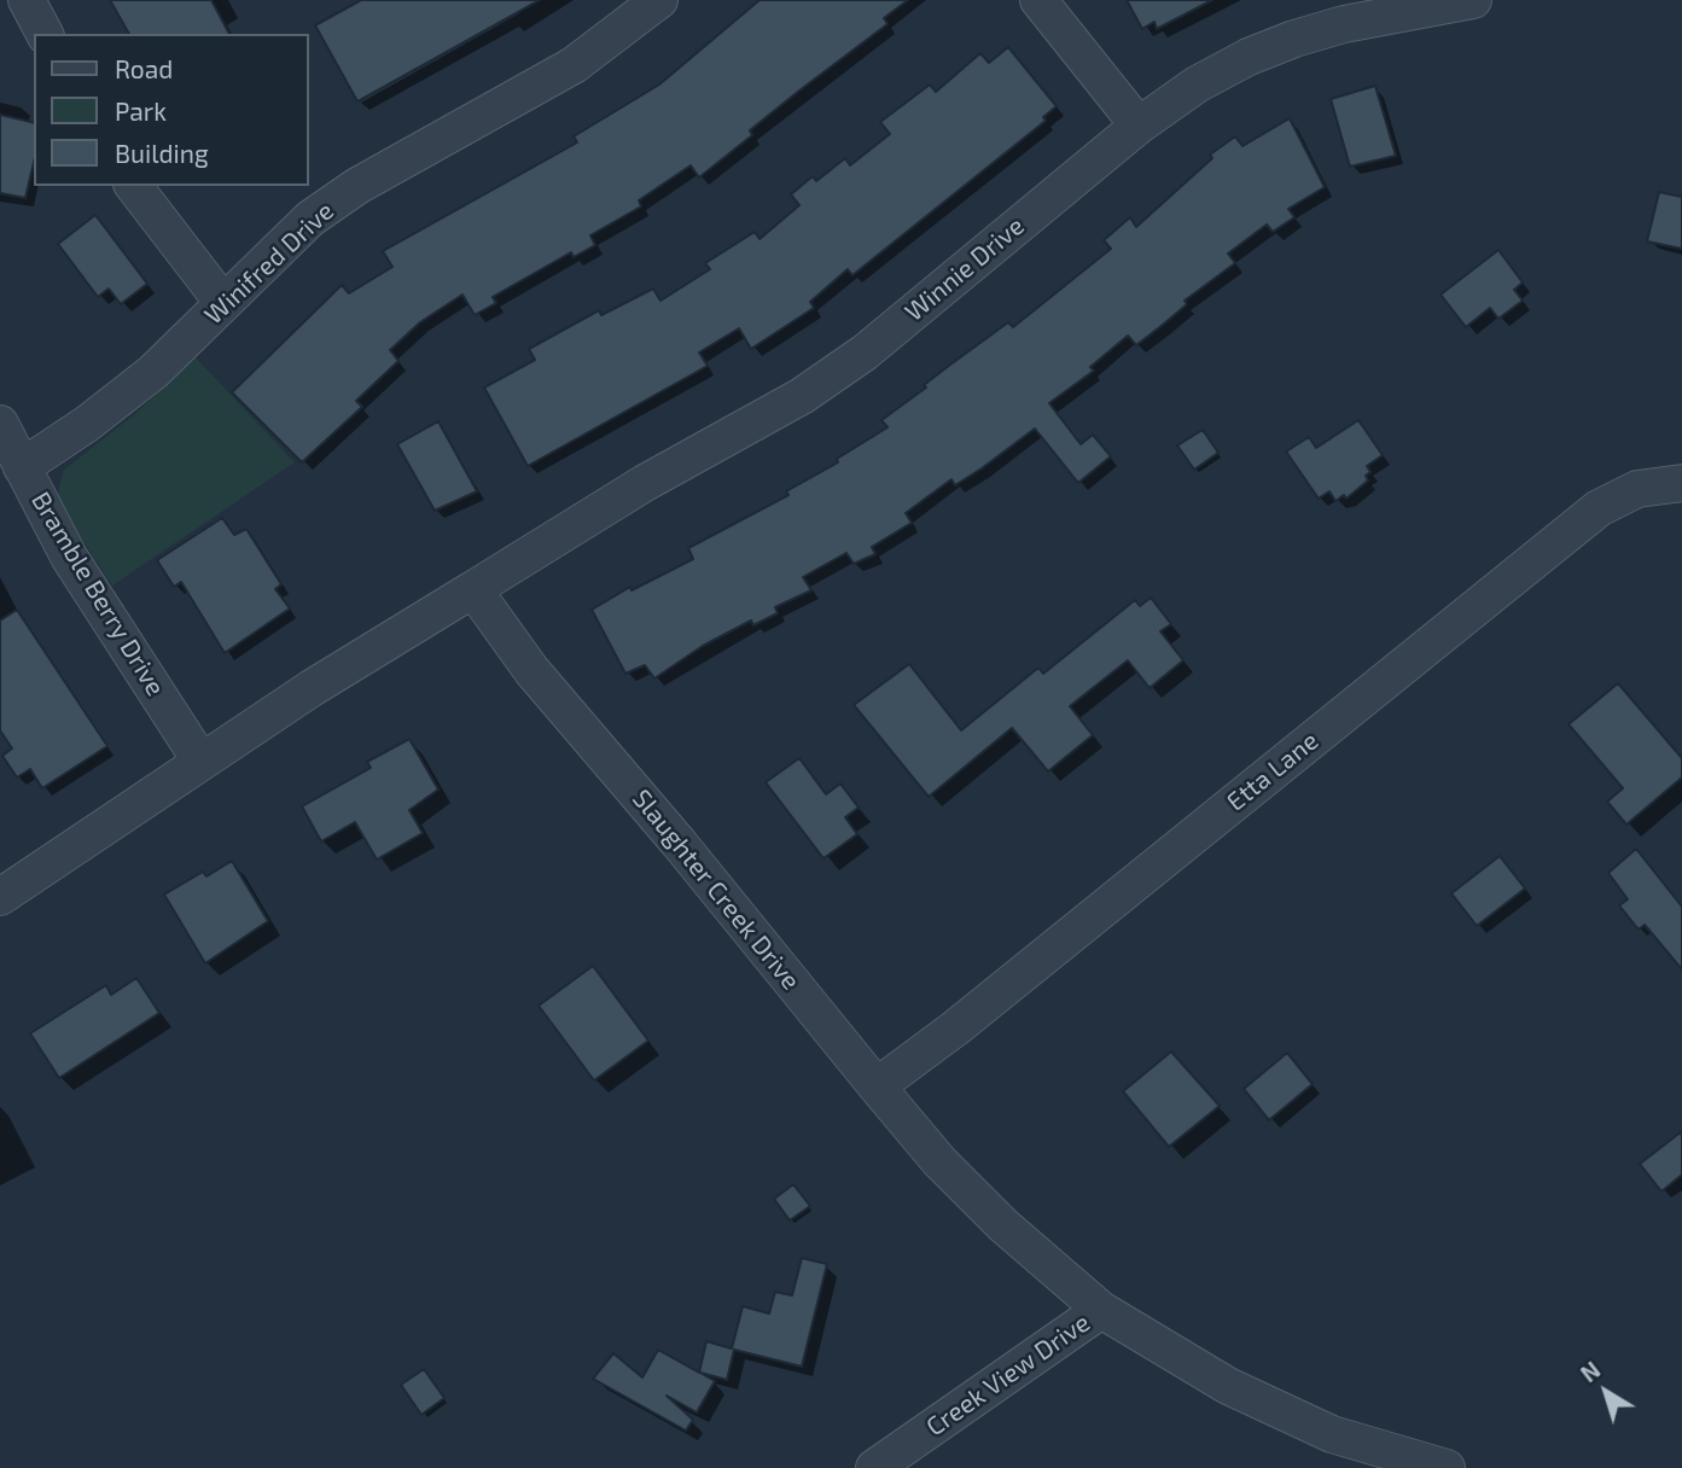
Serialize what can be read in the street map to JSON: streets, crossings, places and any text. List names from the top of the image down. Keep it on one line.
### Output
{"streets":{"street":["Winifred Drive","Winnie Drive","Bramble Berry Drive","Etta Lane","Slaughter Creek Drive","Creek View Drive"]},"crossings":[["Winifred Drive","Bramble Berry Drive"],["Winnie Drive","Slaughter Creek Drive"],["Etta Lane","Slaughter Creek Drive"],["Slaughter Creek Drive","Creek View Drive"]],"legend":["Road","Park","Building"],"north":"top left"}
